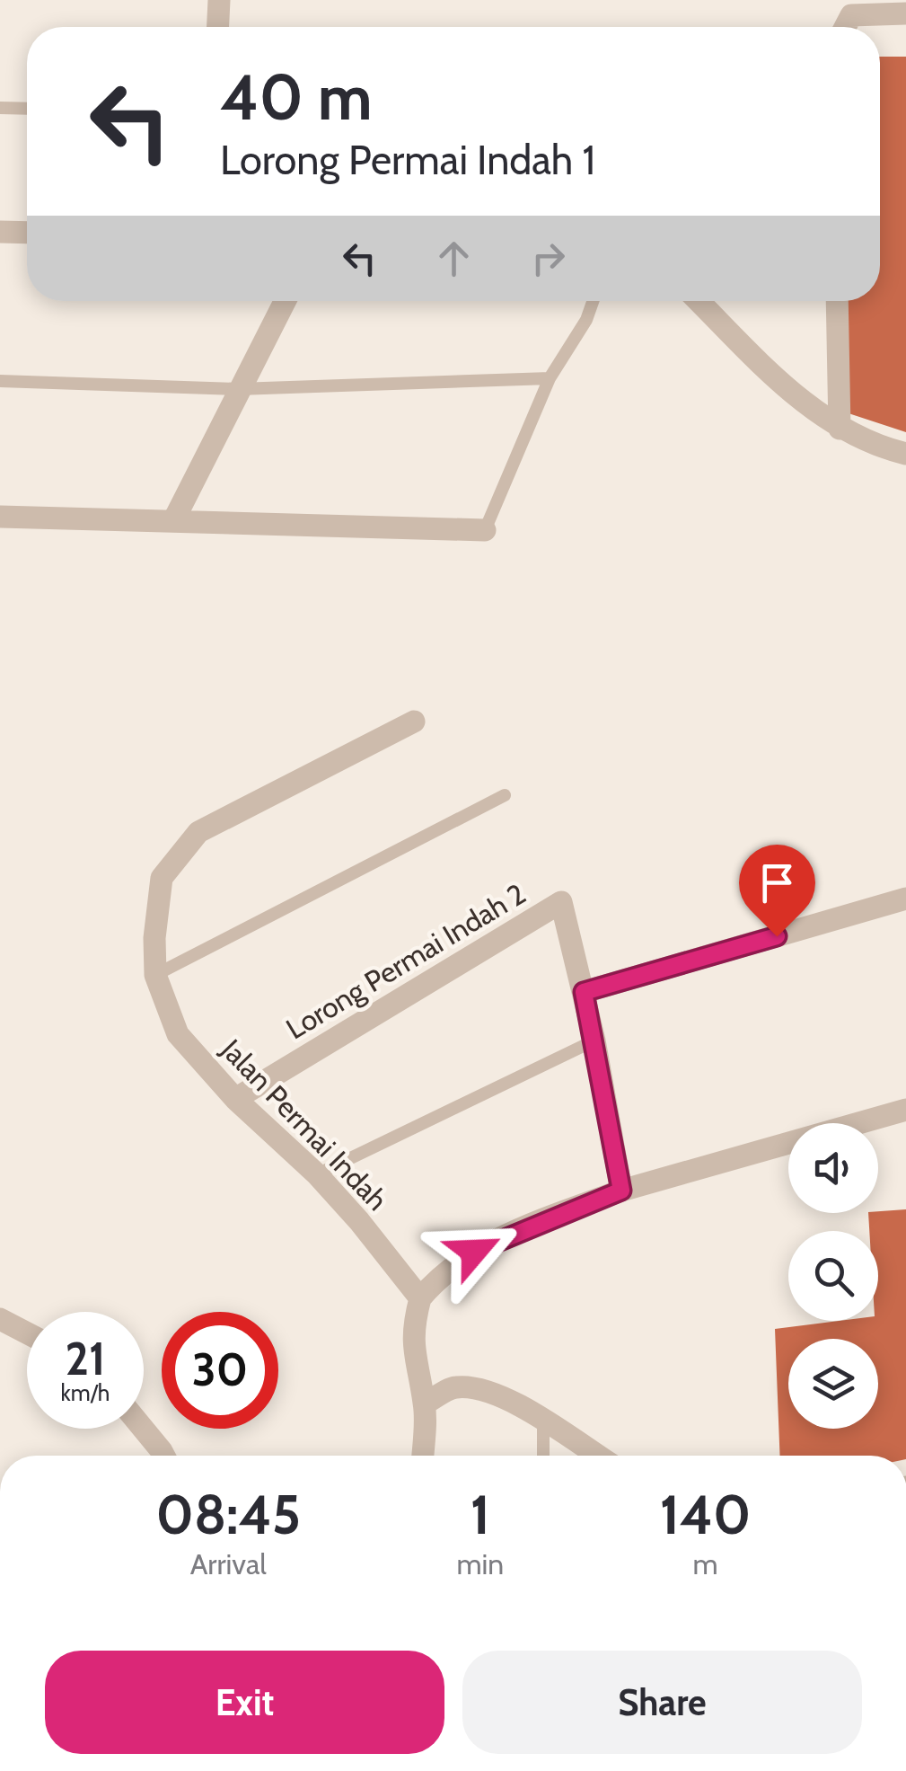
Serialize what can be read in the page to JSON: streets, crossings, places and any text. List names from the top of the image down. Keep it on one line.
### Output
{"streets":{"street":["Lorong Permai Indah 2","Jalan Permai Indah"]},"crossings":[["Lorong Permai Indah 2","Jalan Permai Indah"]],"page":{"turn":["40 m","Lorong Permai Indah 1"],"speed":"21 km/h","limit":"30","eta":["08:45","Arrival","1","min","140","m"],"buttons":["Exit","Share"]}}
